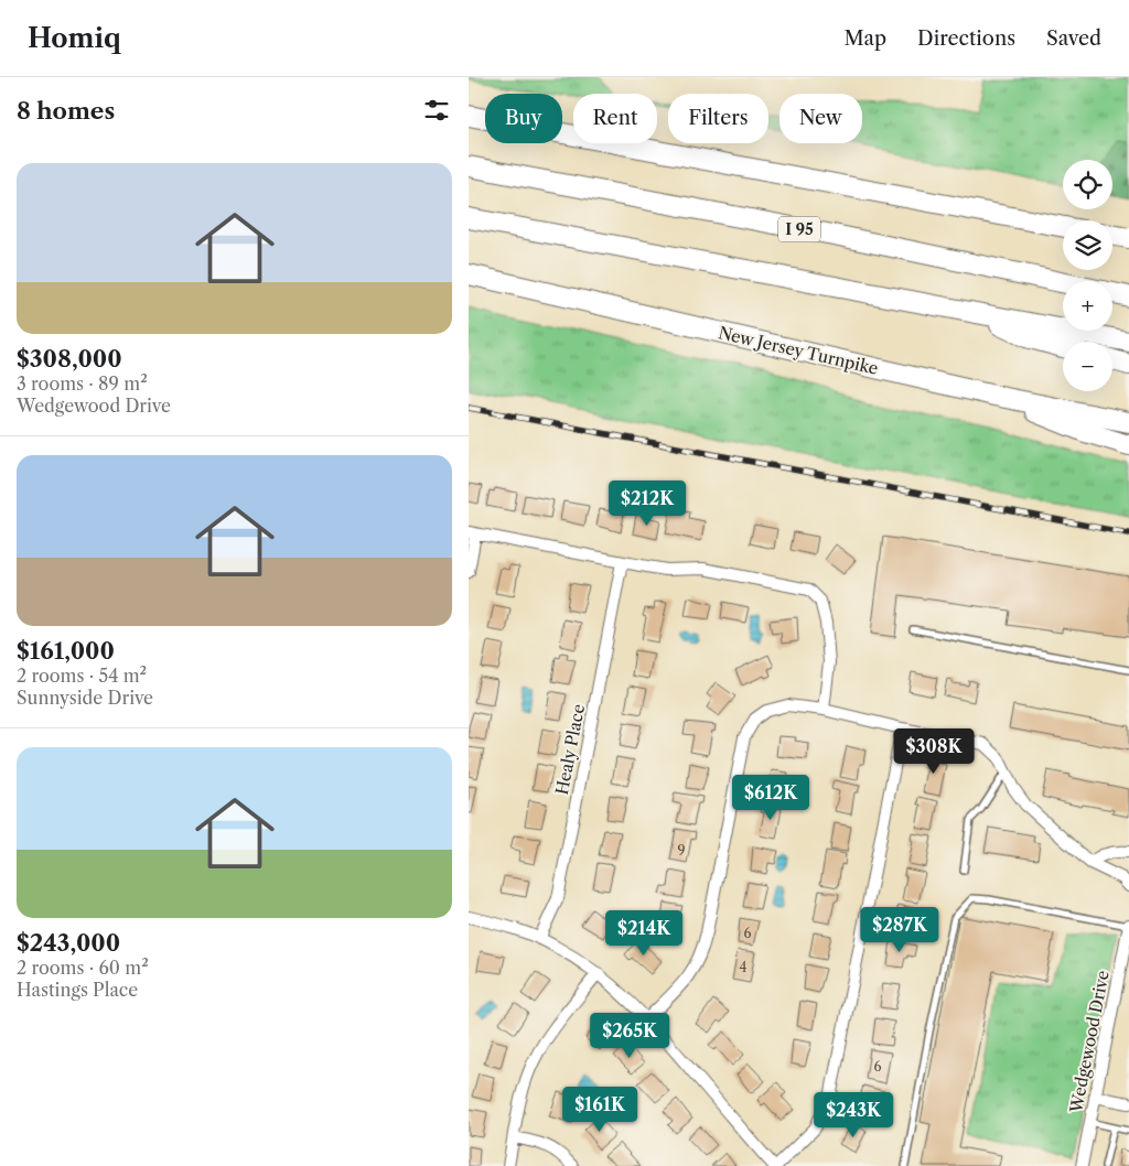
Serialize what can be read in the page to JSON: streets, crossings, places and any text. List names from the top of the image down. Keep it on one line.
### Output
{"streets":{"highway":["I 95","New Jersey Turnpike"],"street":["Healy Place","Wedgewood Drive"]},"house_numbers":["9","6","4","6"],"page":{"header":"Homiq","nav":["Map","Directions","Saved"],"heading":"8 homes","chip":["Buy","Rent","Filters","New"],"list":[{"name":"$308,000","note":"3 rooms · 89 m² · Wedgewood Drive"},{"name":"$161,000","note":"2 rooms · 54 m² · Sunnyside Drive"},{"name":"$243,000","note":"2 rooms · 60 m² · Hastings Place"}],"map_buttons":["+","−"],"price":["$212K","$308K","$612K","$287K","$214K","$265K","$161K","$243K"]}}
